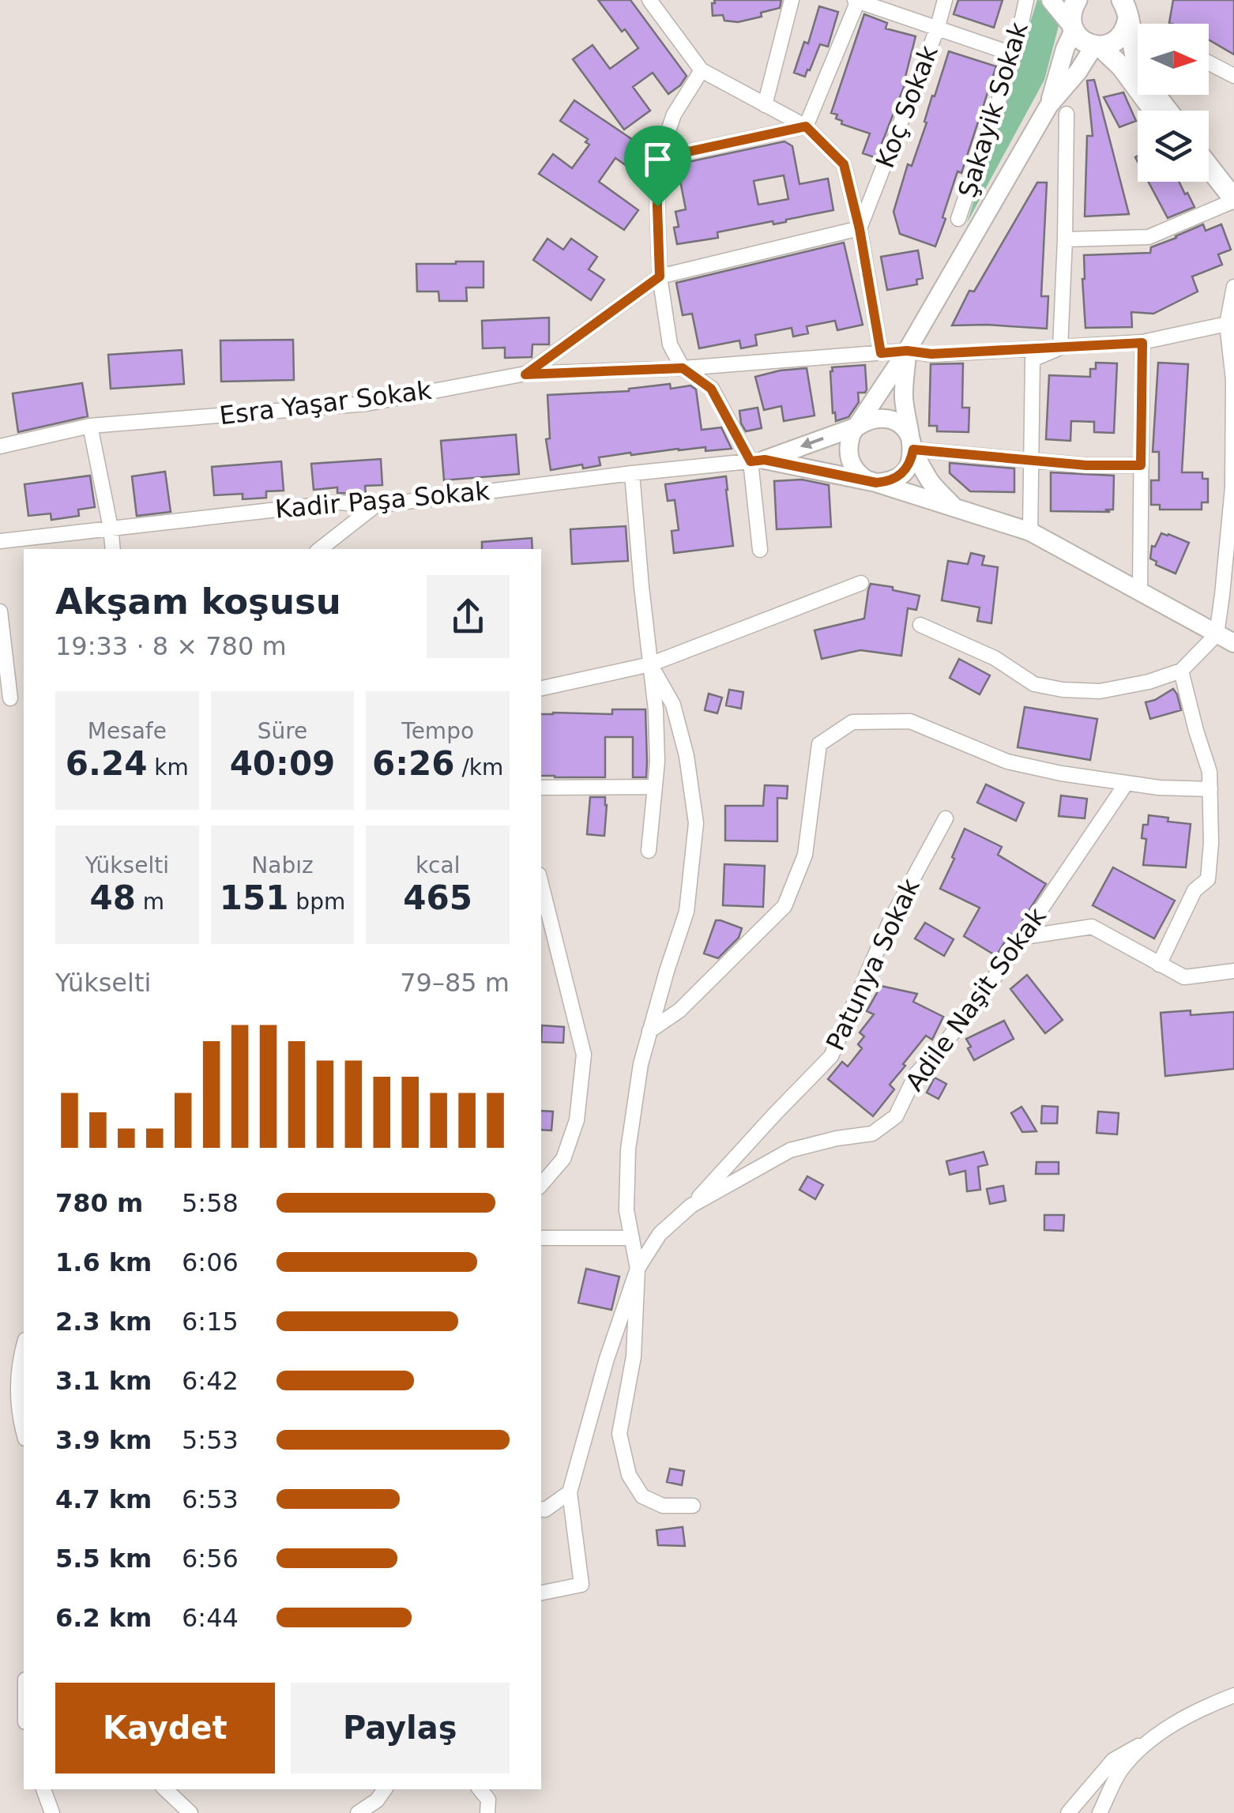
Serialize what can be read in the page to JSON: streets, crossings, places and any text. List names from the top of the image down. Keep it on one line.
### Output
{"streets":{"street":["Koç Sokak","Şakayik Sokak","Esra Yaşar Sokak","Kadir Paşa Sokak","Patunya Sokak","Adile Naşit Sokak"]},"crossings":[["Patunya Sokak","Adile Naşit Sokak"]],"north":"right","page":{"heading":["Akşam koşusu","19:33 · 8 × 780 m"],"stats":[["Mesafe","6.24 km"],["Süre","40:09"],["Tempo","6:26 /km"],["Yükselti","48 m"],["Nabız","151 bpm"],["kcal","465"]],"chart":["Yükselti","79–85 m"],"list":[{"name":"780 m","note":"5:58"},{"name":"1.6 km","note":"6:06"},{"name":"2.3 km","note":"6:15"},{"name":"3.1 km","note":"6:42"},{"name":"3.9 km","note":"5:53"},{"name":"4.7 km","note":"6:53"},{"name":"5.5 km","note":"6:56"},{"name":"6.2 km","note":"6:44"}],"buttons":["Kaydet","Paylaş"]}}
